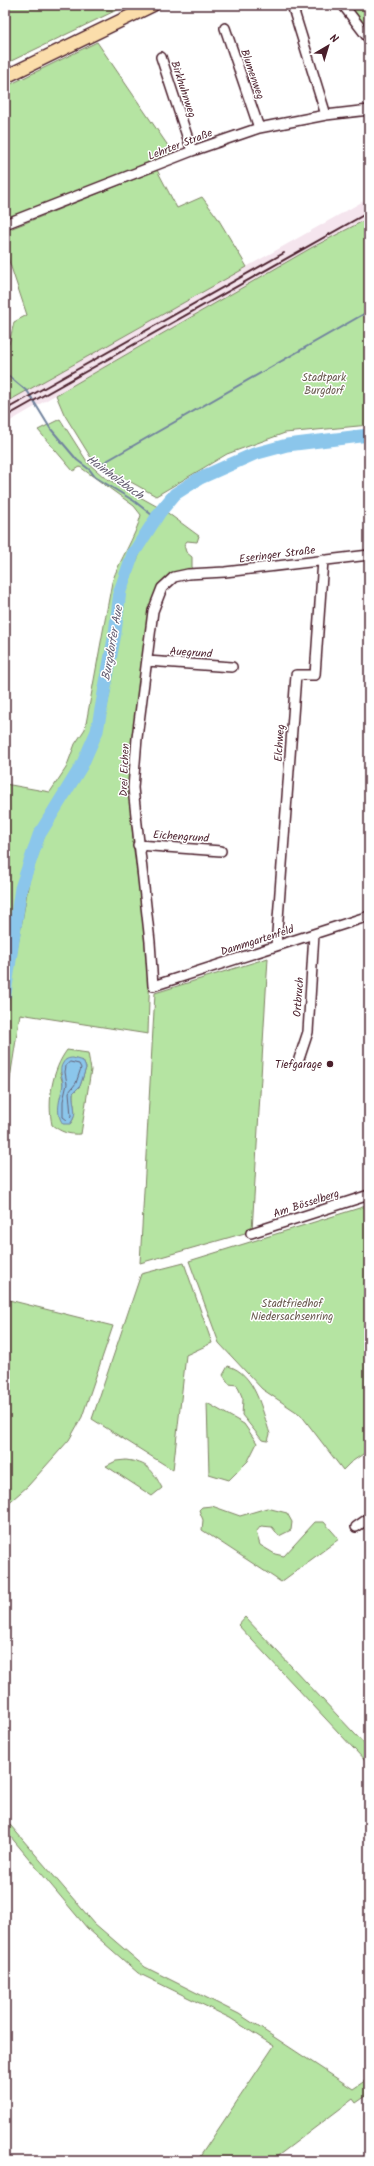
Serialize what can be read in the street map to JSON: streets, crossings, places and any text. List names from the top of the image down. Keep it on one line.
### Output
{"streets":{"street":["Blumenweg","Birkhuhnweg","Lehrter Straße","Eseringer Straße","Auegrund","Elchweg","Drei Eichen","Eichengrund","Dammgartenfeld","Ortbruch","Am Bösselberg"]},"crossings":[["Blumenweg","Lehrter Straße"],["Birkhuhnweg","Lehrter Straße"],["Eseringer Straße","Elchweg"],["Eseringer Straße","Drei Eichen"],["Auegrund","Drei Eichen"],["Elchweg","Dammgartenfeld"],["Drei Eichen","Eichengrund"],["Drei Eichen","Dammgartenfeld"],["Dammgartenfeld","Ortbruch"]],"water":["Hainholzbach","Burgdorfer Aue"],"parks":["Stadtpark Burgdorf","Stadtfriedhof Niedersachsenring"],"places":["Tiefgarage"],"north":"top right"}
